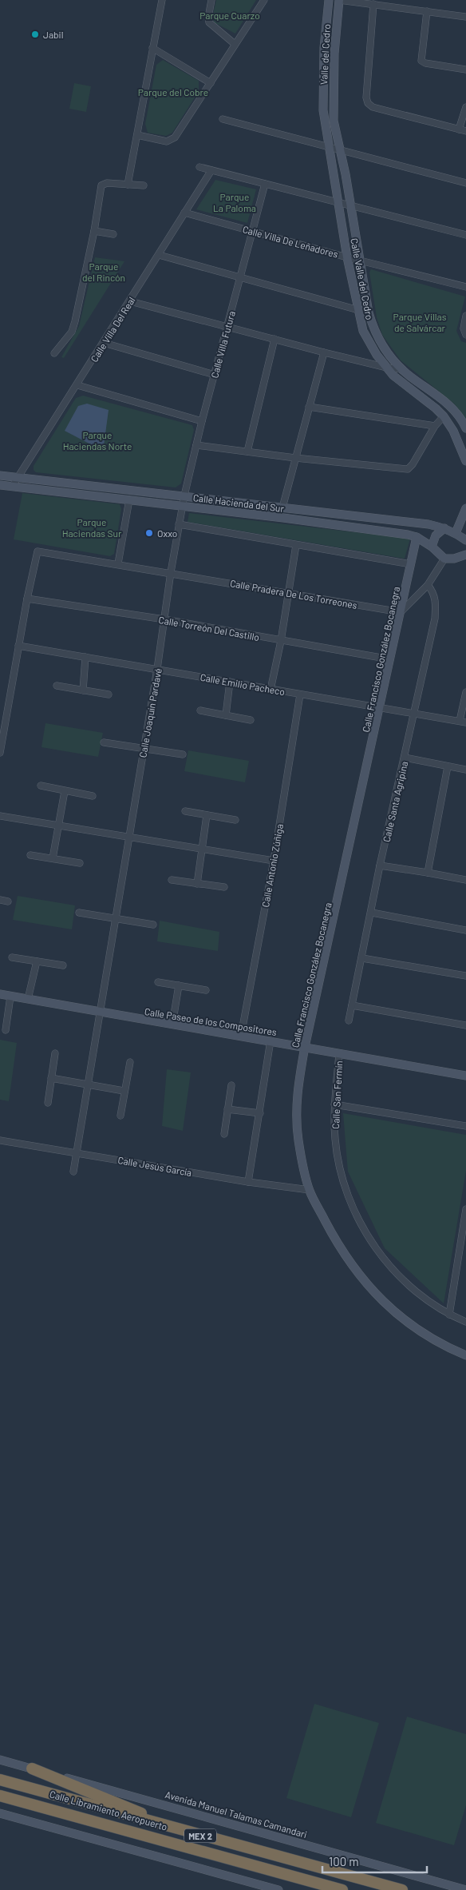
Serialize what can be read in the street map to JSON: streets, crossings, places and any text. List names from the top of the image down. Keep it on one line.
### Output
{"streets":{"highway":["Calle Libramiento Aeropuerto","MEX 2"],"street":["Valle del Cedro","Calle Villa De Leñadores","Calle Valle del Cedro","Calle Villa Del Real","Calle Villa Futura","Calle Hacienda del Sur","Calle Pradera De Los Torreones","Calle Torreón Del Castillo","Calle Francisco González Bocanegra","Calle Emilio Pacheco","Calle Joaquín Pardavé","Calle Santa Agripina","Calle Antonio Zúñiga","Calle Paseo de los Compositores","Calle San Fermín","Calle Jesús García","Avenida Manuel Talamas Camandari"]},"crossings":[["Valle del Cedro","Calle Valle del Cedro"],["Calle Villa De Leñadores","Calle Valle del Cedro"],["Calle Villa De Leñadores","Calle Villa Del Real"],["Calle Villa De Leñadores","Calle Villa Futura"],["Calle Villa Del Real","Calle Hacienda del Sur"],["Calle Villa Futura","Calle Hacienda del Sur"],["Calle Villa Futura","Calle Joaquín Pardavé"],["Calle Hacienda del Sur","Calle Francisco González Bocanegra"],["Calle Hacienda del Sur","Calle Joaquín Pardavé"],["Calle Pradera De Los Torreones","Calle Torreón Del Castillo"],["Calle Pradera De Los Torreones","Calle Francisco González Bocanegra"],["Calle Pradera De Los Torreones","Calle Joaquín Pardavé"],["Calle Torreón Del Castillo","Calle Francisco González Bocanegra"],["Calle Torreón Del Castillo","Calle Joaquín Pardavé"],["Calle Francisco González Bocanegra","Calle Emilio Pacheco"],["Calle Francisco González Bocanegra","Calle Paseo de los Compositores"],["Calle Francisco González Bocanegra","Calle Jesús García"],["Calle Emilio Pacheco","Calle Joaquín Pardavé"],["Calle Emilio Pacheco","Calle Santa Agripina"],["Calle Emilio Pacheco","Calle Antonio Zúñiga"],["Calle Joaquín Pardavé","Calle Paseo de los Compositores"],["Calle Joaquín Pardavé","Calle Jesús García"],["Calle Antonio Zúñiga","Calle Paseo de los Compositores"],["Calle Paseo de los Compositores","Calle San Fermín"]],"parks":["Parque Cuarzo","Parque del Cobre","Parque La Paloma","Parque del Rincón","Parque Villas de Salvárcar","Parque Haciendas Norte","Parque Haciendas Sur"],"places":["Jabil","Oxxo"],"scale_bar":"100 m"}
